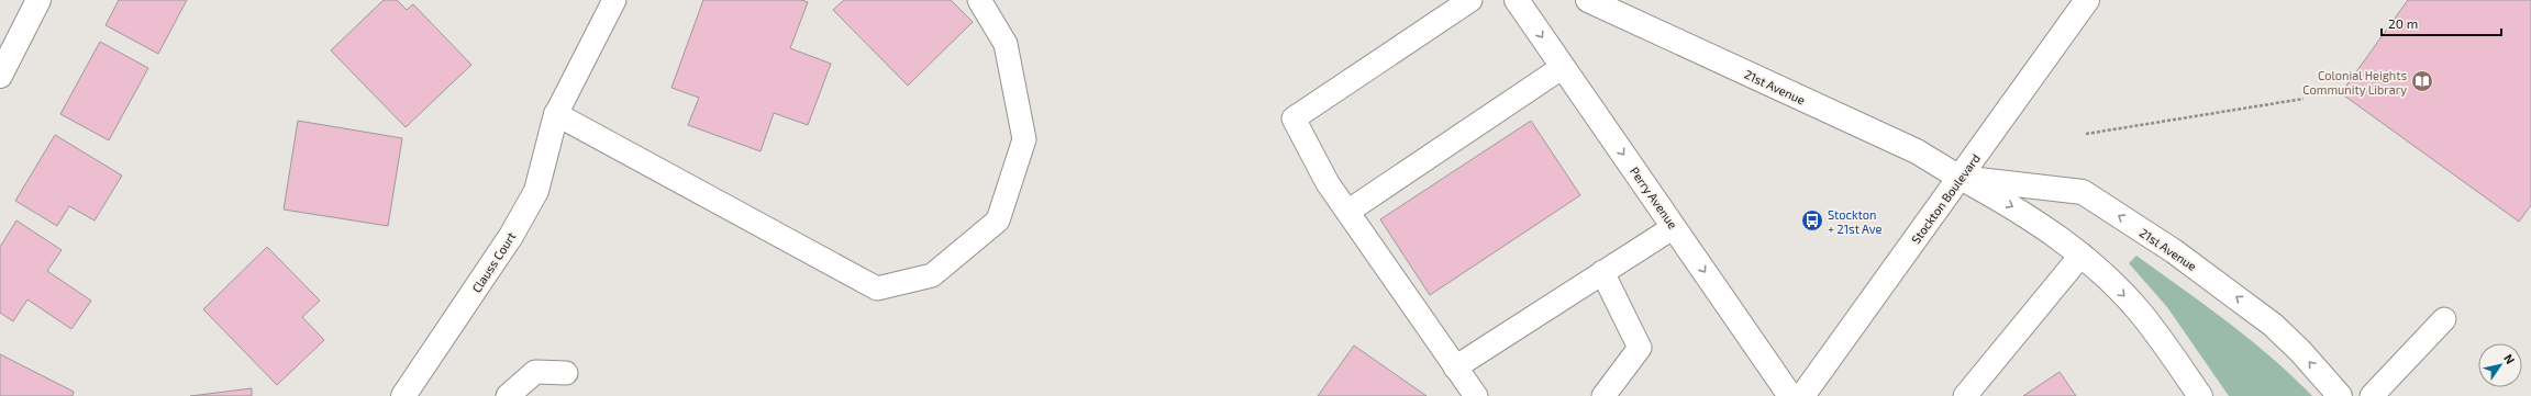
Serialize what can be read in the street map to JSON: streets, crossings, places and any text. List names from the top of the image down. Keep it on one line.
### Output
{"streets":{"street":["21st Avenue","Perry Avenue","Stockton Boulevard","Clauss Court"]},"crossings":[["21st Avenue","Stockton Boulevard"]],"one_way":["Perry Avenue"],"places":{"library":["Colonial Heights Community Library"],"bus stop":["Stockton + 21st Ave"]},"scale_bar":"20 m","north":"top right"}
